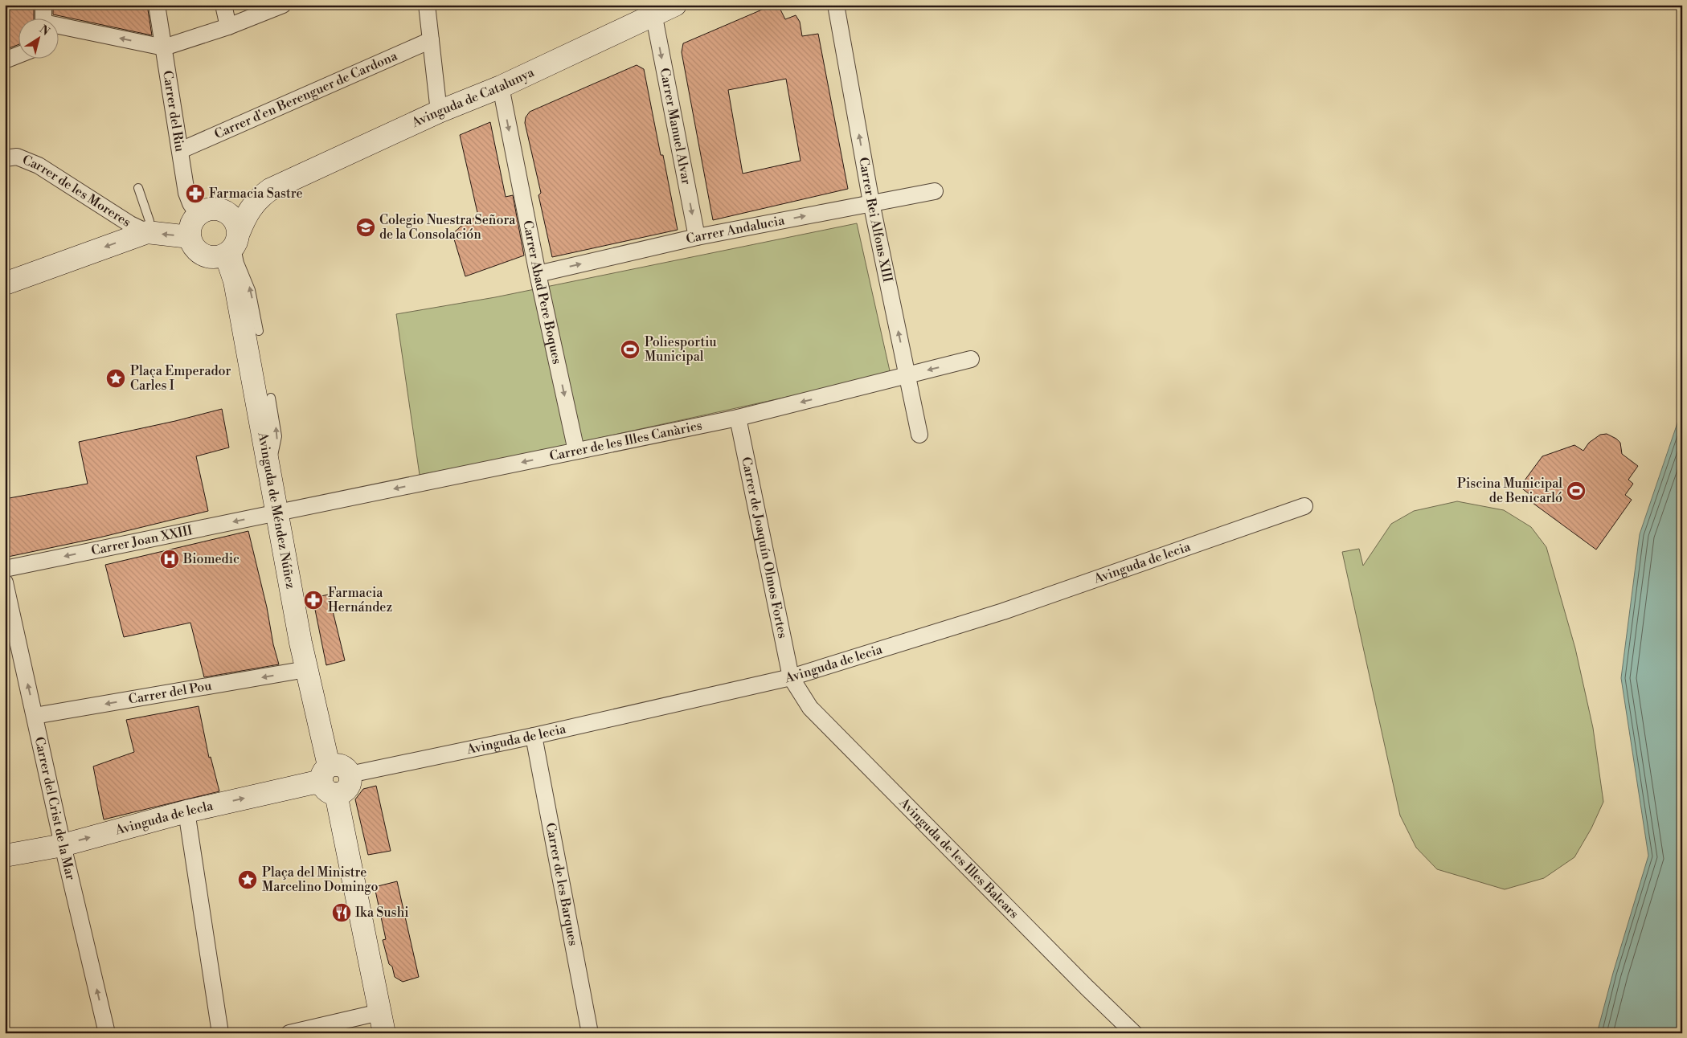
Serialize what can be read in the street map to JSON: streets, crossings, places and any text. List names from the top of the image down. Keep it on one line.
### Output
{"streets":{"street":["Carrer d'en Berenguer de Cardona","Avinguda de Catalunya","Carrer del Riu","Carrer Manuel Alvar","Carrer de les Moreres","Carrer Rei Alfons XIII","Carrer Andalucia","Carrer Abad Pere Boques","Carrer de les Illes Canàries","Avinguda de Méndez Núñez","Carrer Joan XXIII","Carrer de Joaquín Olmos Fortes","Avinguda de lecia","Carrer del Pou","Carrer del Crist de la Mar","Avinguda de lecla","Avinguda de les Illes Balears","Carrer de les Barques"]},"crossings":[["Carrer d'en Berenguer de Cardona","Carrer del Riu"],["Avinguda de Catalunya","Carrer del Riu"],["Avinguda de Catalunya","Carrer Manuel Alvar"],["Avinguda de Catalunya","Carrer Abad Pere Boques"],["Avinguda de Catalunya","Avinguda de Méndez Núñez"],["Carrer del Riu","Avinguda de Méndez Núñez"],["Carrer Manuel Alvar","Carrer Andalucia"],["Carrer Rei Alfons XIII","Carrer Andalucia"],["Carrer Rei Alfons XIII","Carrer de les Illes Canàries"],["Carrer Andalucia","Carrer Abad Pere Boques"],["Carrer Abad Pere Boques","Carrer de les Illes Canàries"],["Carrer de les Illes Canàries","Avinguda de Méndez Núñez"],["Carrer de les Illes Canàries","Carrer Joan XXIII"],["Carrer de les Illes Canàries","Carrer de Joaquín Olmos Fortes"],["Avinguda de Méndez Núñez","Carrer Joan XXIII"],["Avinguda de Méndez Núñez","Carrer del Pou"],["Avinguda de Méndez Núñez","Avinguda de lecla"],["Carrer de Joaquín Olmos Fortes","Avinguda de lecia"],["Carrer de Joaquín Olmos Fortes","Avinguda de les Illes Balears"],["Avinguda de lecia","Avinguda de lecla"],["Avinguda de lecia","Avinguda de les Illes Balears"],["Avinguda de lecia","Carrer de les Barques"],["Carrer del Pou","Carrer del Crist de la Mar"],["Carrer del Crist de la Mar","Avinguda de lecla"]],"one_way":["Carrer Manuel Alvar","Carrer Rei Alfons XIII","Carrer Andalucia","Carrer Abad Pere Boques","Carrer de les Illes Canàries","Carrer Joan XXIII","Carrer del Pou","Avinguda de lecla"],"places":{"pharmacy":["Farmacia Sastre","Farmacia Hernández"],"school or university":["Colegio Nuestra Señora de la Consolación"],"sports":["Poliesportiu Municipal","Piscina Municipal de Benicarló"],"place":["Plaça Emperador Carles I","Plaça del Ministre Marcelino Domingo"],"hospital":["Biomedic"],"restaurant":["Ika Sushi"]},"north":"top right"}
